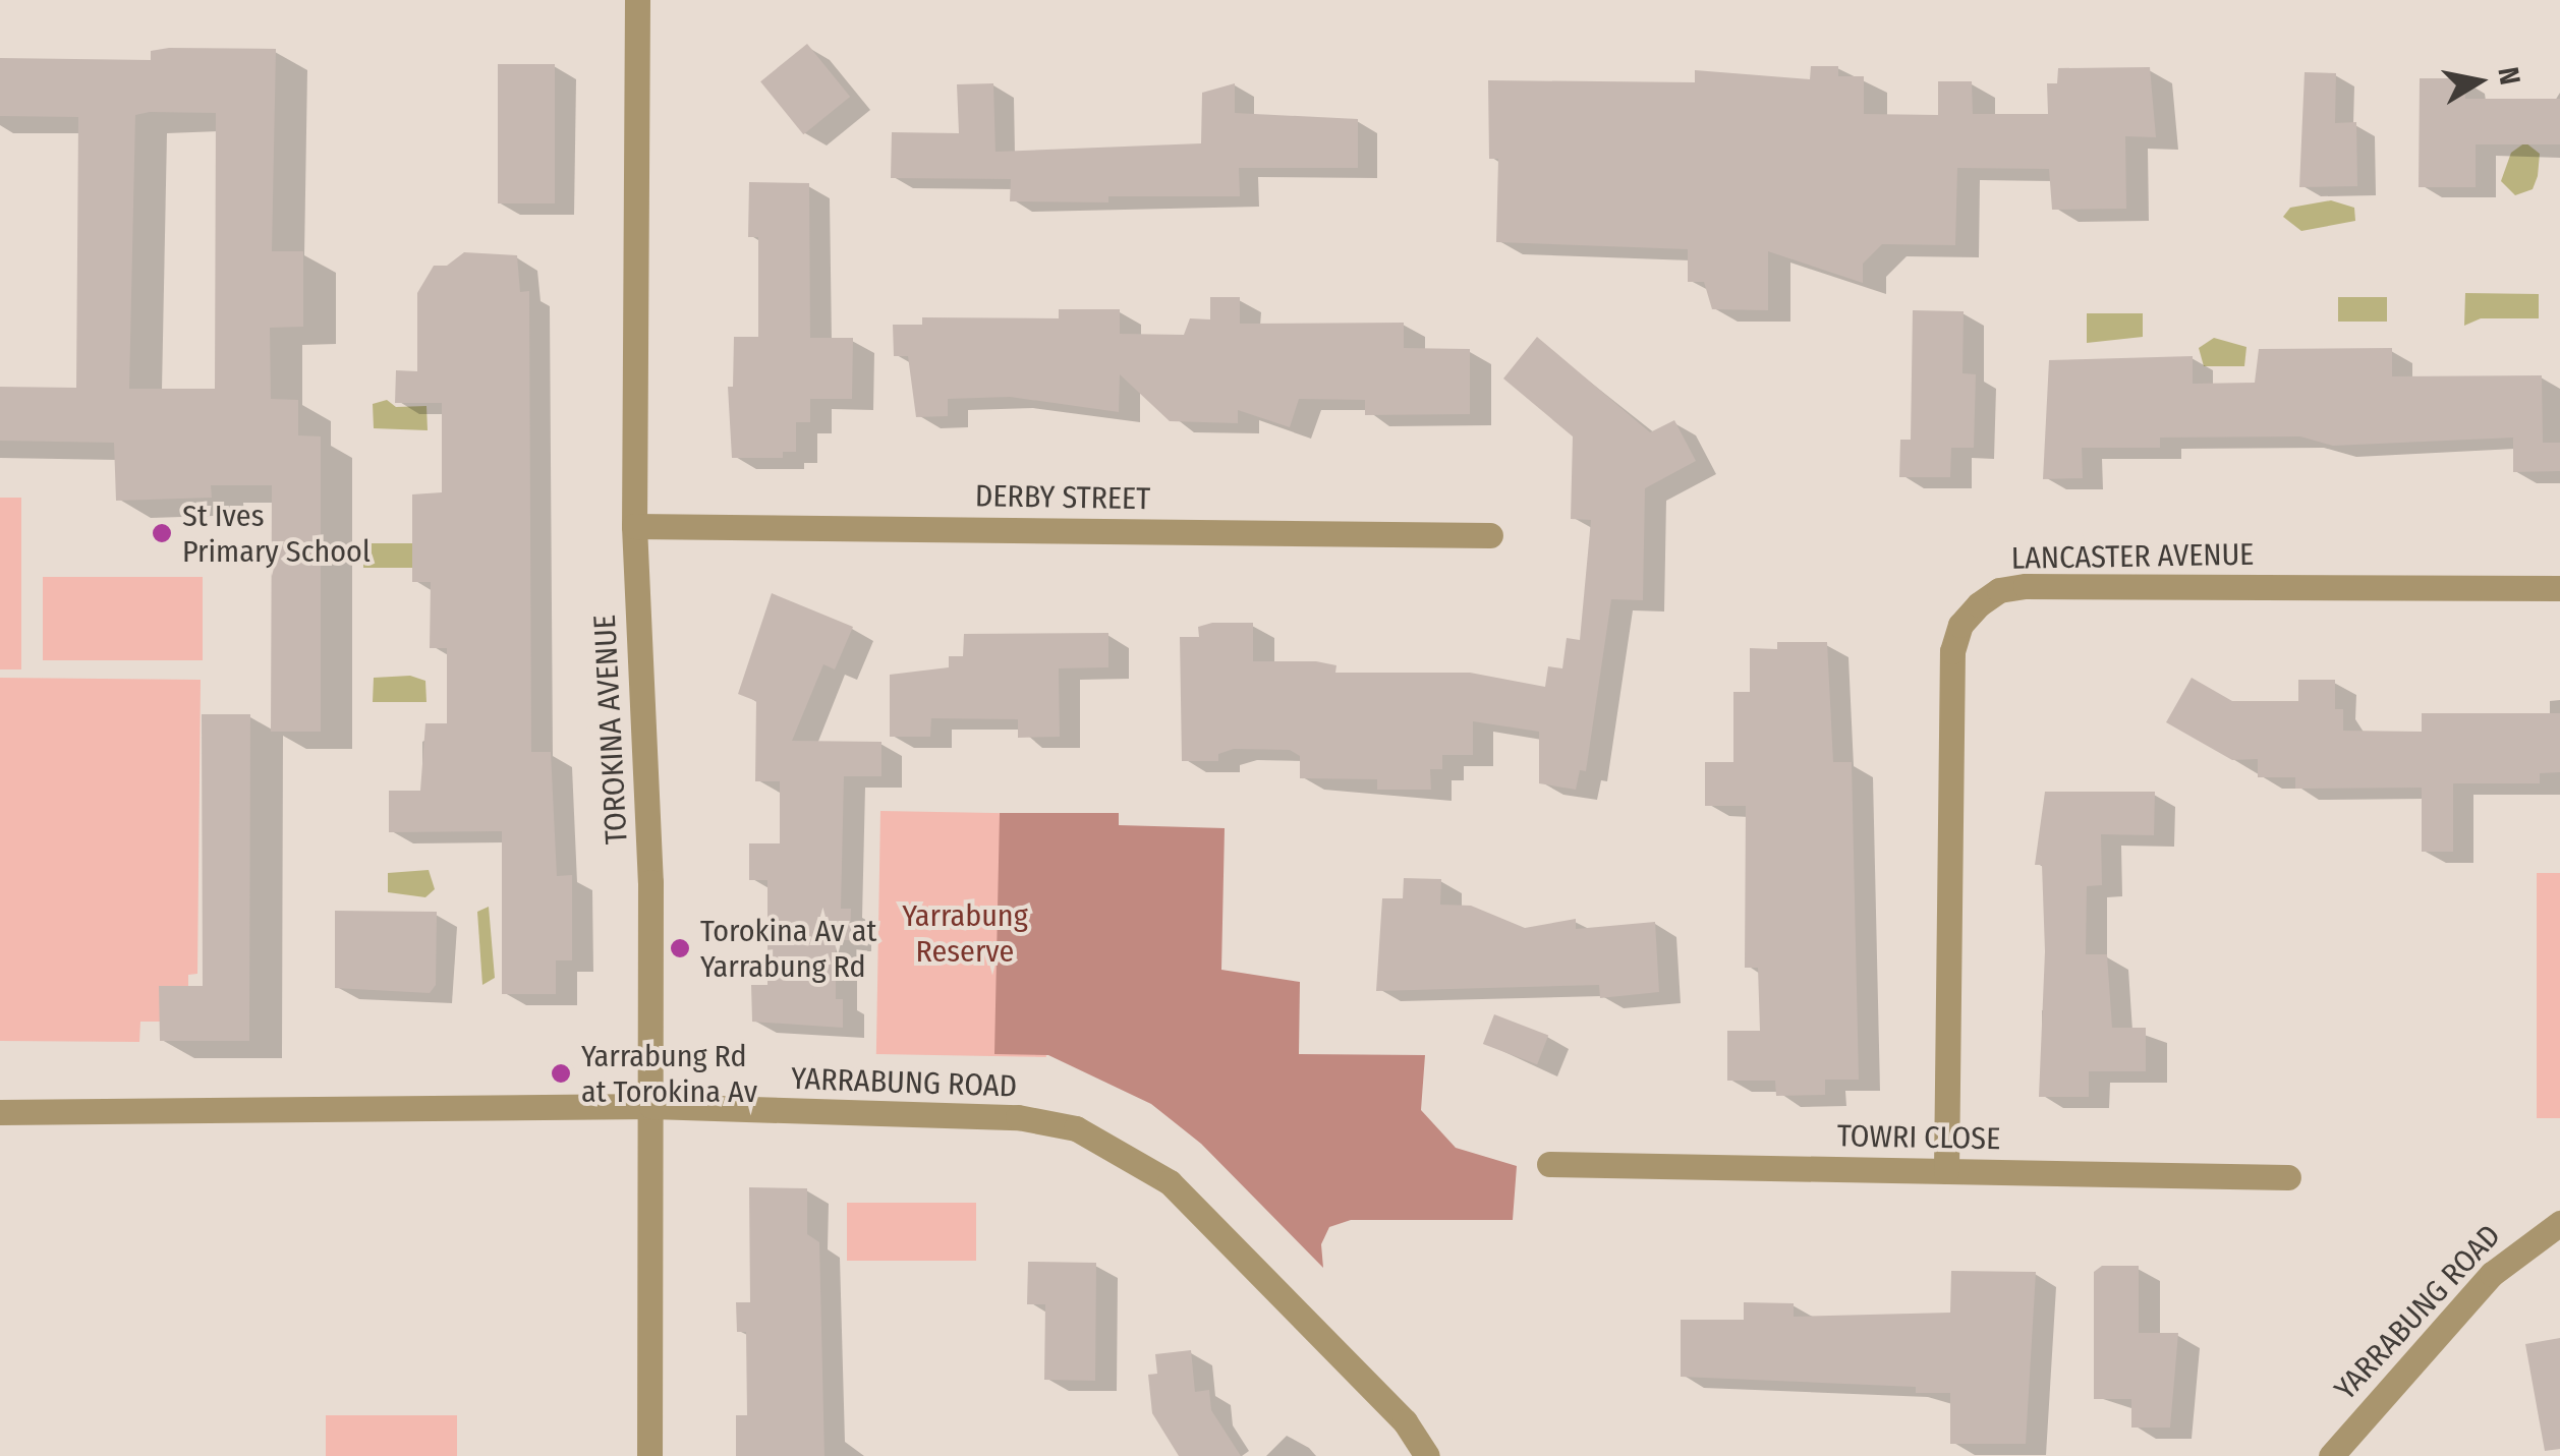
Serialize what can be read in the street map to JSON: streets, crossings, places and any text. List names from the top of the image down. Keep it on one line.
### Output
{"streets":{"street":["DERBY STREET","LANCASTER AVENUE","TOROKINA AVENUE","YARRABUNG ROAD","TOWRI CLOSE"]},"crossings":[["DERBY STREET","TOROKINA AVENUE"],["LANCASTER AVENUE","TOWRI CLOSE"],["TOROKINA AVENUE","YARRABUNG ROAD"]],"parks":["Yarrabung Reserve"],"places":["St Ives Primary School","Torokina Av at Yarrabung Rd","Yarrabung Rd at Torokina Av"],"north":"right"}
